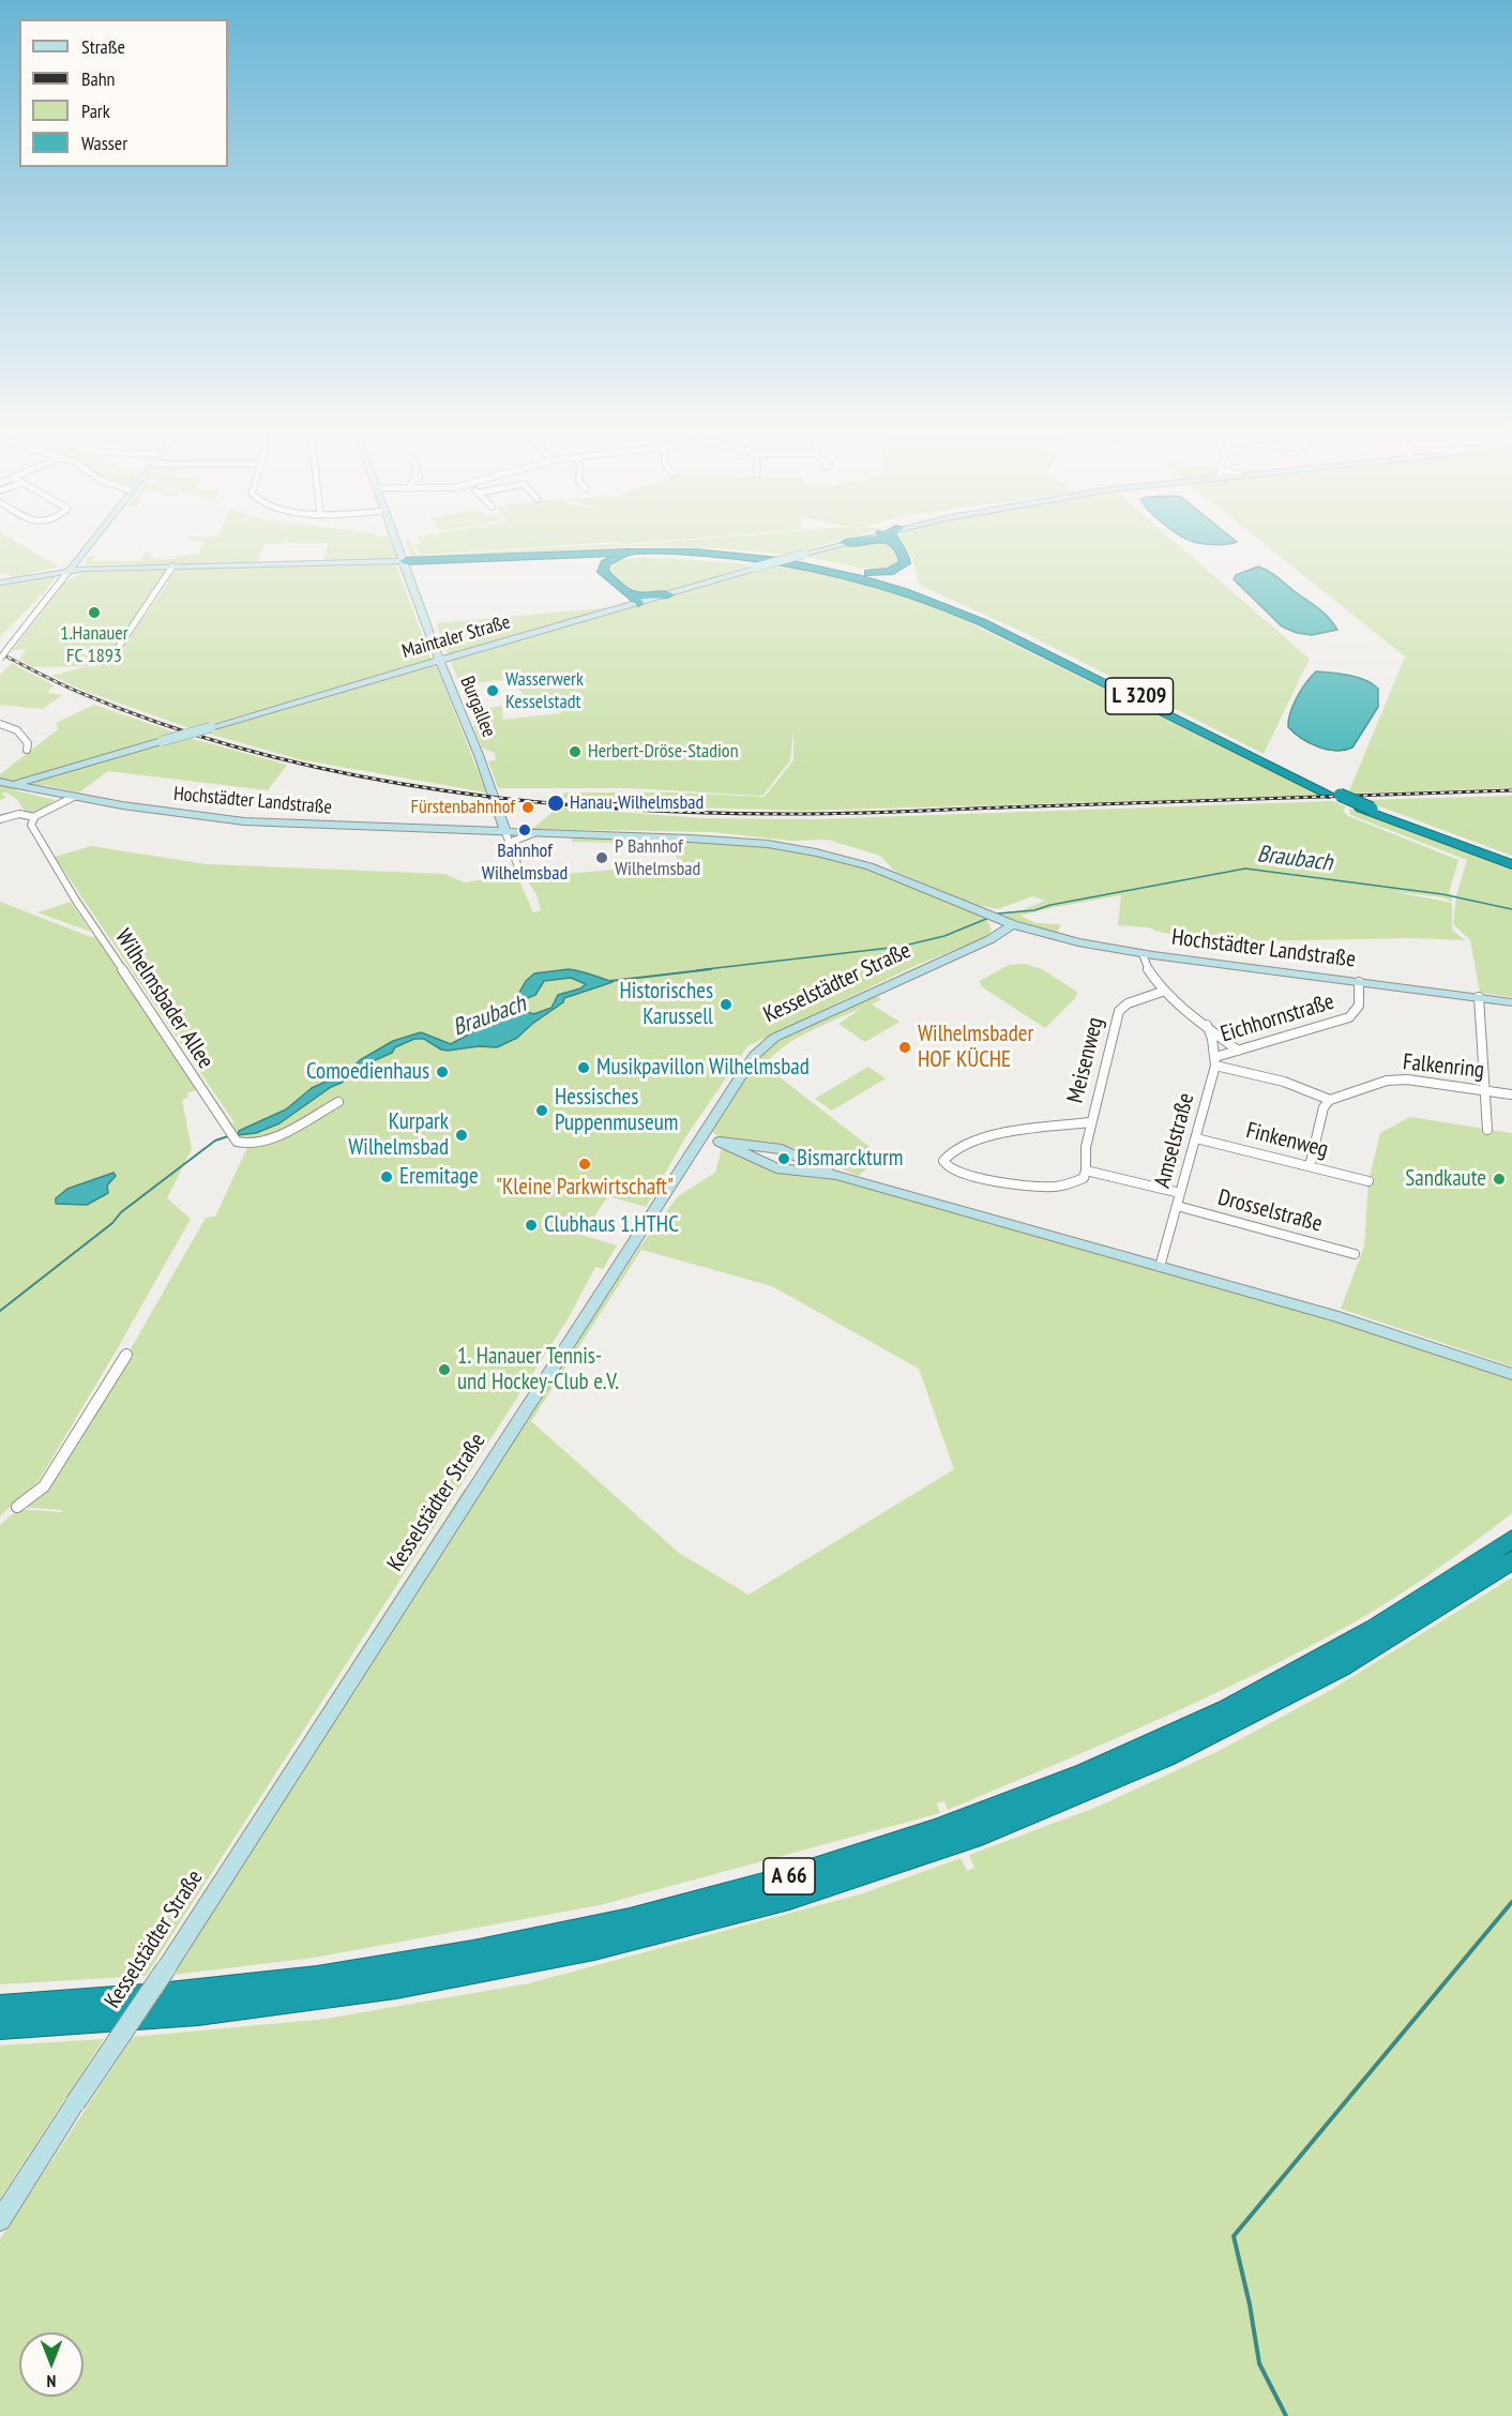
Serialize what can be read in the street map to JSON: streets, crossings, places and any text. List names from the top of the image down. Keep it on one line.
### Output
{"streets":{"highway":["L 3209","A 66"],"main road":["Maintaler Straße","Burgallee","Hochstädter Landstraße","Kesselstädter Straße"],"street":["Wilhelmsbader Allee","Eichhornstraße","Meisenweg","Falkenring","Amselstraße","Finkenweg","Drosselstraße"]},"crossings":[["Maintaler Straße","Burgallee"],["Maintaler Straße","Hochstädter Landstraße"],["L 3209","Burgallee"],["Burgallee","Hochstädter Landstraße"],["Hochstädter Landstraße","Kesselstädter Straße"],["Hochstädter Landstraße","Eichhornstraße"],["Eichhornstraße","Amselstraße"],["Amselstraße","Finkenweg"],["Amselstraße","Drosselstraße"]],"water":["Braubach"],"places":["1.Hanauer FC 1893","Wasserwerk Kesselstadt","Herbert-Dröse-Stadion","Hanau-Wilhelmsbad","Fürstenbahnhof","Bahnhof Wilhelmsbad","P Bahnhof Wilhelmsbad","Historisches Karussell","Wilhelmsbader HOF KÜCHE","Musikpavillon Wilhelmsbad","Comoedienhaus","Hessisches Puppenmuseum","Kurpark Wilhelmsbad","Bismarckturm","\"Kleine Parkwirtschaft\"","Eremitage","Sandkaute","Clubhaus 1.HTHC","1. Hanauer Tennis- und Hockey-Club e.V."],"legend":["Straße","Bahn","Park","Wasser"],"north":"bottom"}
